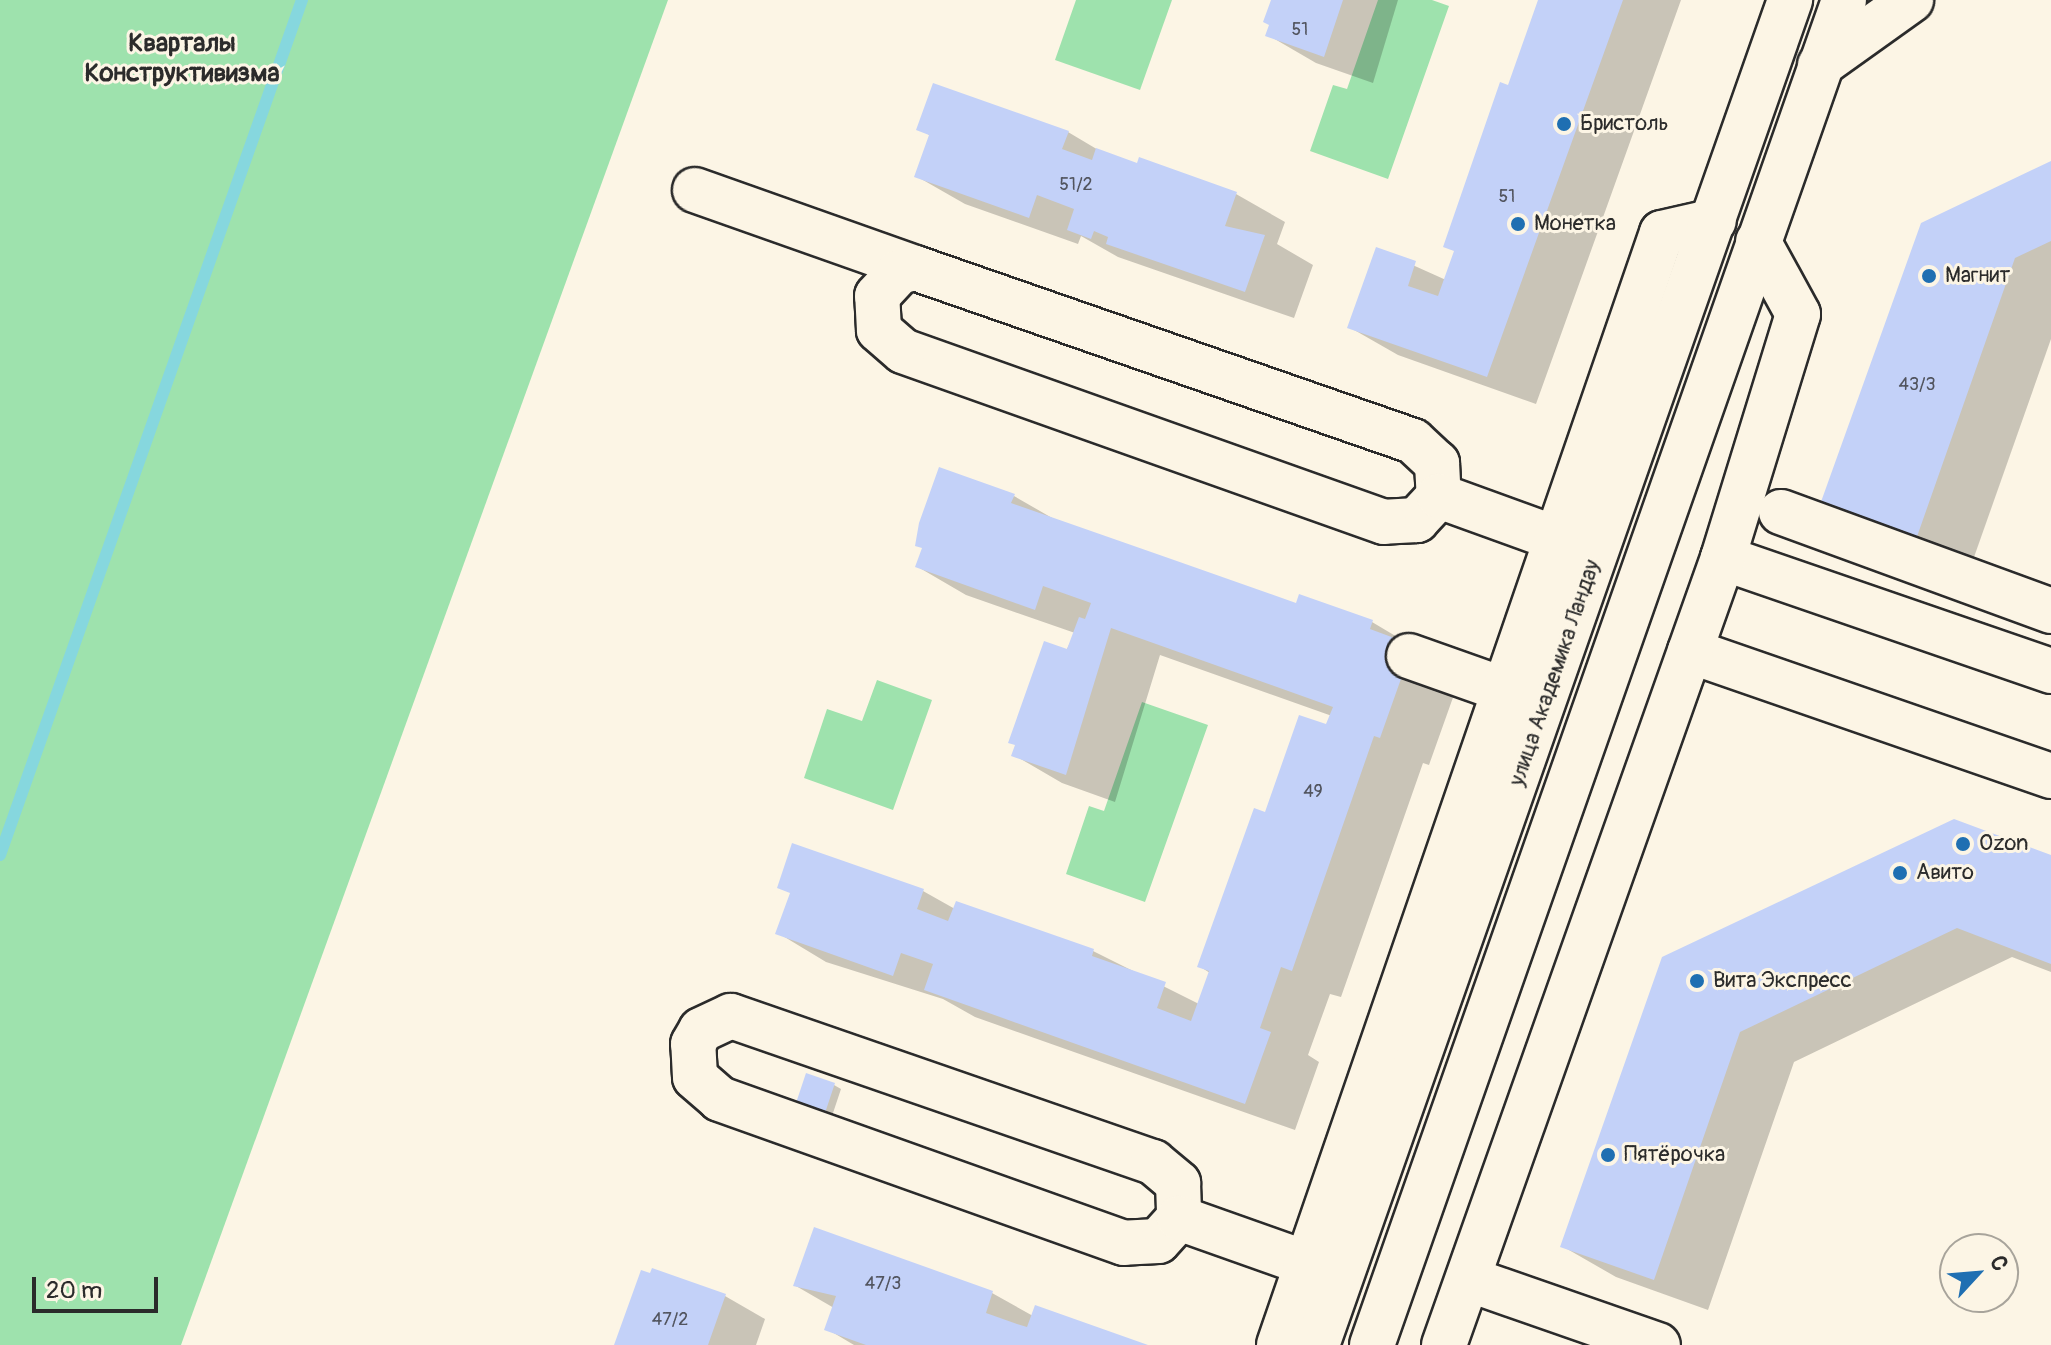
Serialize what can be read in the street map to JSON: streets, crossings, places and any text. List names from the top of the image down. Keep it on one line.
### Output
{"streets":{"street":["улица Академика Ландау"]},"districts":["Кварталы Конструктивизма"],"places":["Бристоль","Монетка","Магнит","Ozon","Авито","Вита Экспресс","Пятёрочка"],"house_numbers":["51","51/2","51","43/3","49","47/3","47/2"],"scale_bar":"20 m","north":"top right"}
